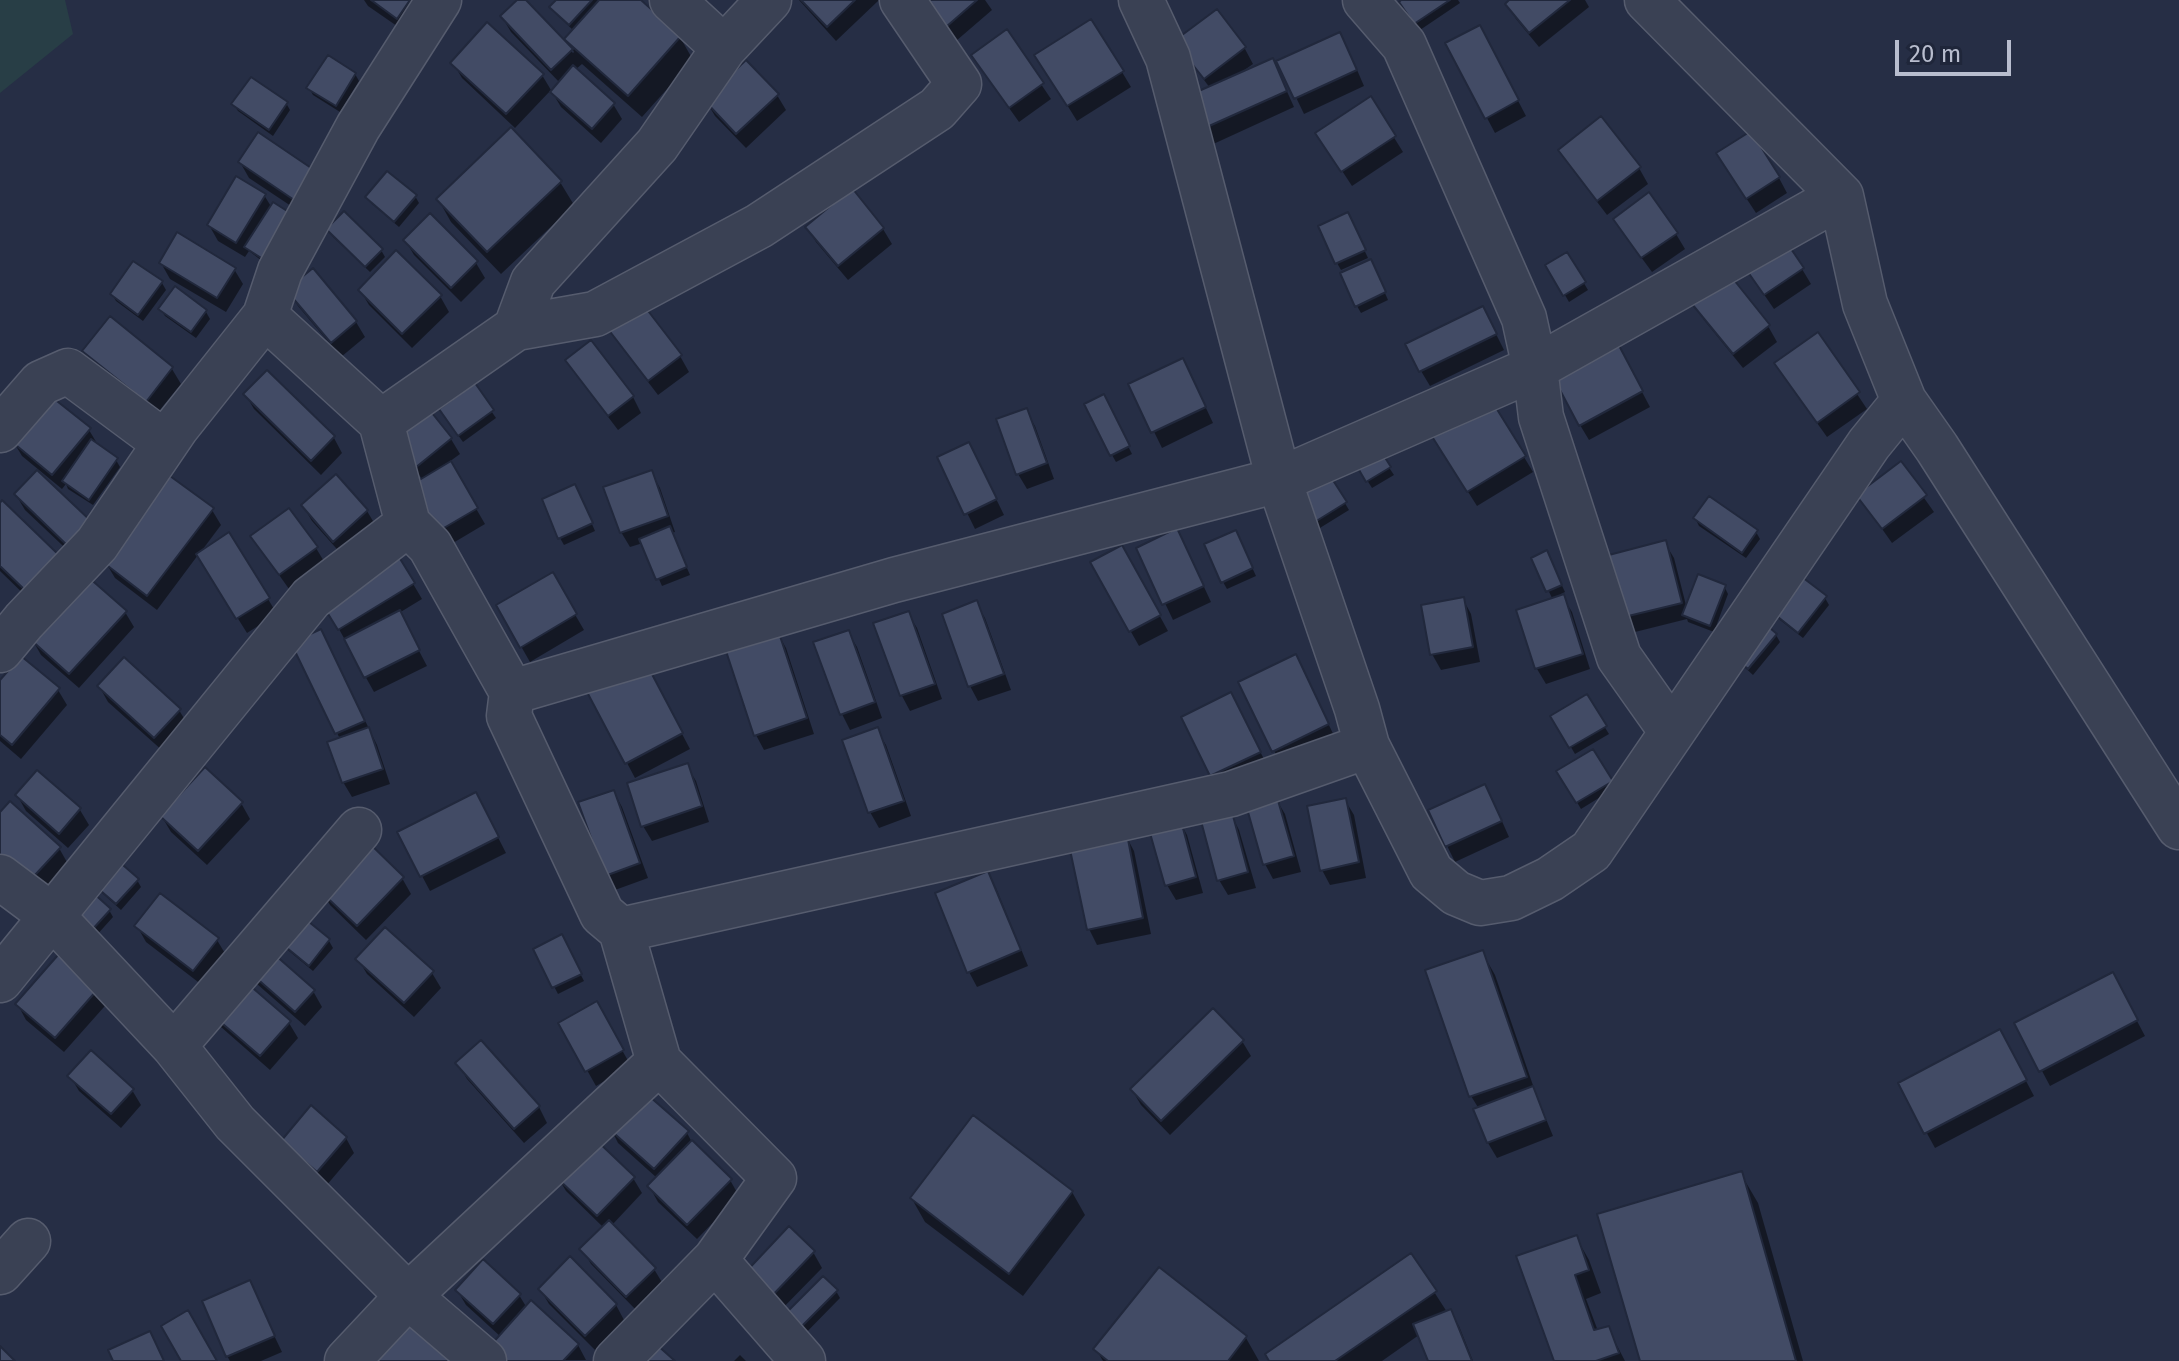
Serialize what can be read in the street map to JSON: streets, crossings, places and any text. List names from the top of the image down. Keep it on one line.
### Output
{"scale_bar":"20 m"}
